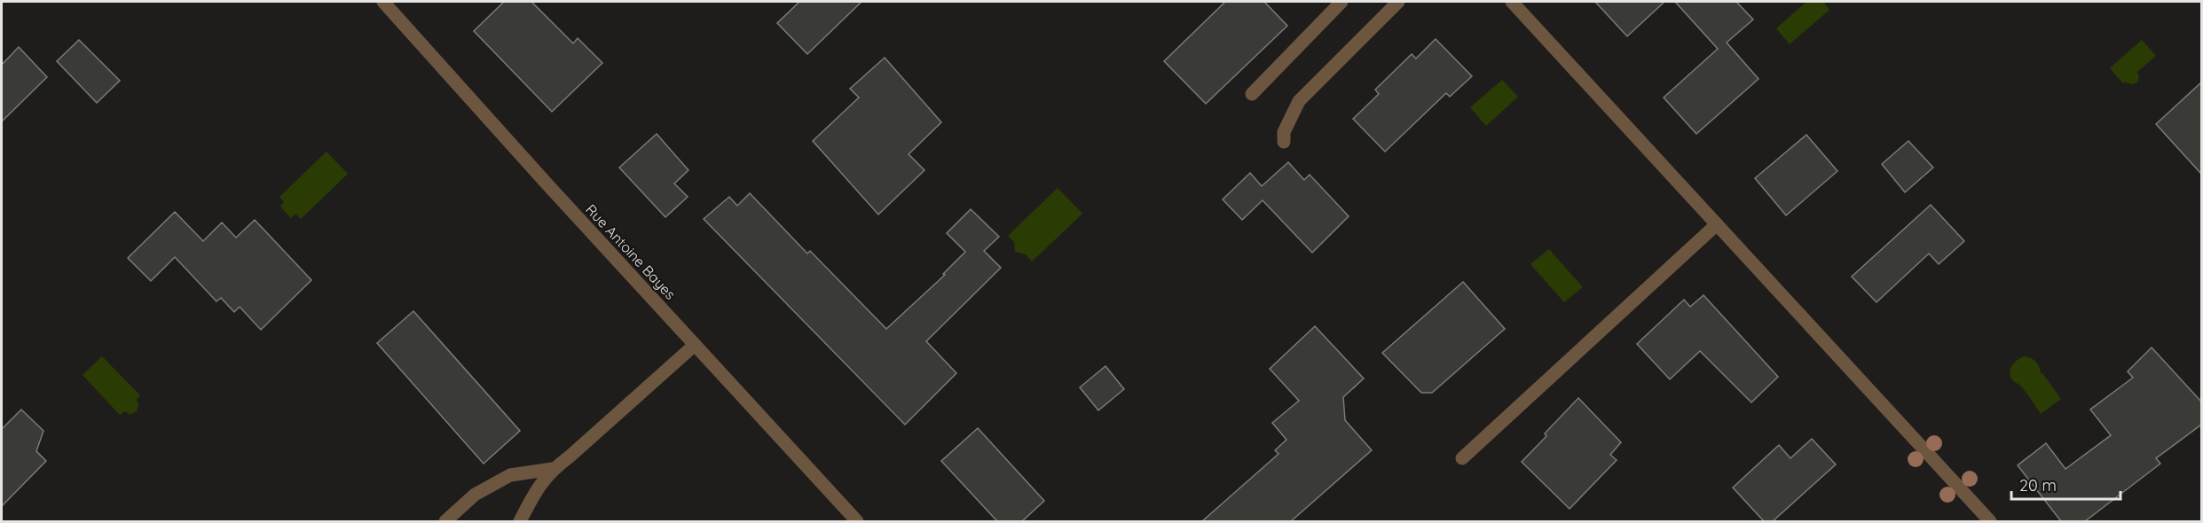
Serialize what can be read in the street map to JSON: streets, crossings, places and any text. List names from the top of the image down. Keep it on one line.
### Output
{"streets":{"street":["Rue Antoine Bayes"]},"scale_bar":"20 m"}
